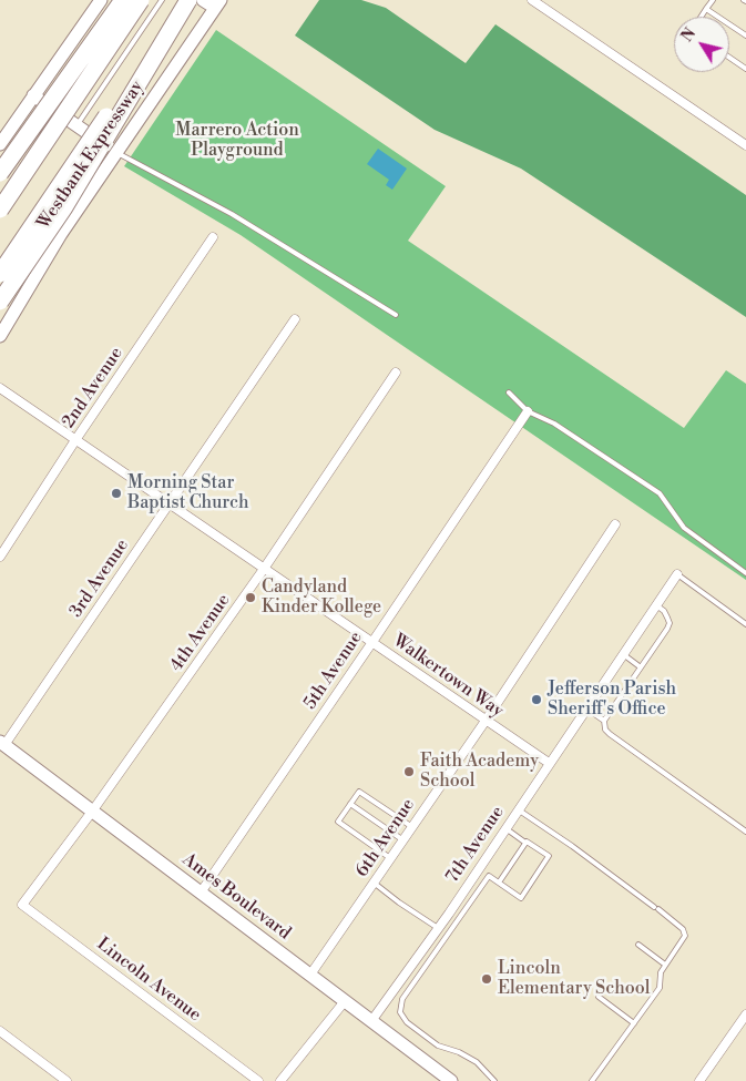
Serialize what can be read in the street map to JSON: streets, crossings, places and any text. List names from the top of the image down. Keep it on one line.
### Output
{"streets":{"highway":["Westbank Expressway"],"main road":["Ames Boulevard"],"street":["2nd Avenue","3rd Avenue","4th Avenue","5th Avenue","Walkertown Way","6th Avenue","7th Avenue","Lincoln Avenue"]},"crossings":[["2nd Avenue","Walkertown Way"],["3rd Avenue","Walkertown Way"],["3rd Avenue","Ames Boulevard"],["4th Avenue","Walkertown Way"],["4th Avenue","Ames Boulevard"],["4th Avenue","Lincoln Avenue"],["5th Avenue","Walkertown Way"],["5th Avenue","Ames Boulevard"],["Walkertown Way","6th Avenue"],["Walkertown Way","7th Avenue"],["6th Avenue","Ames Boulevard"],["7th Avenue","Ames Boulevard"]],"parks":["Marrero Action Playground"],"places":["Morning Star Baptist Church","Candyland Kinder Kollege","Jefferson Parish Sheriff's Office","Faith Academy School","Lincoln Elementary School"],"north":"top left"}
